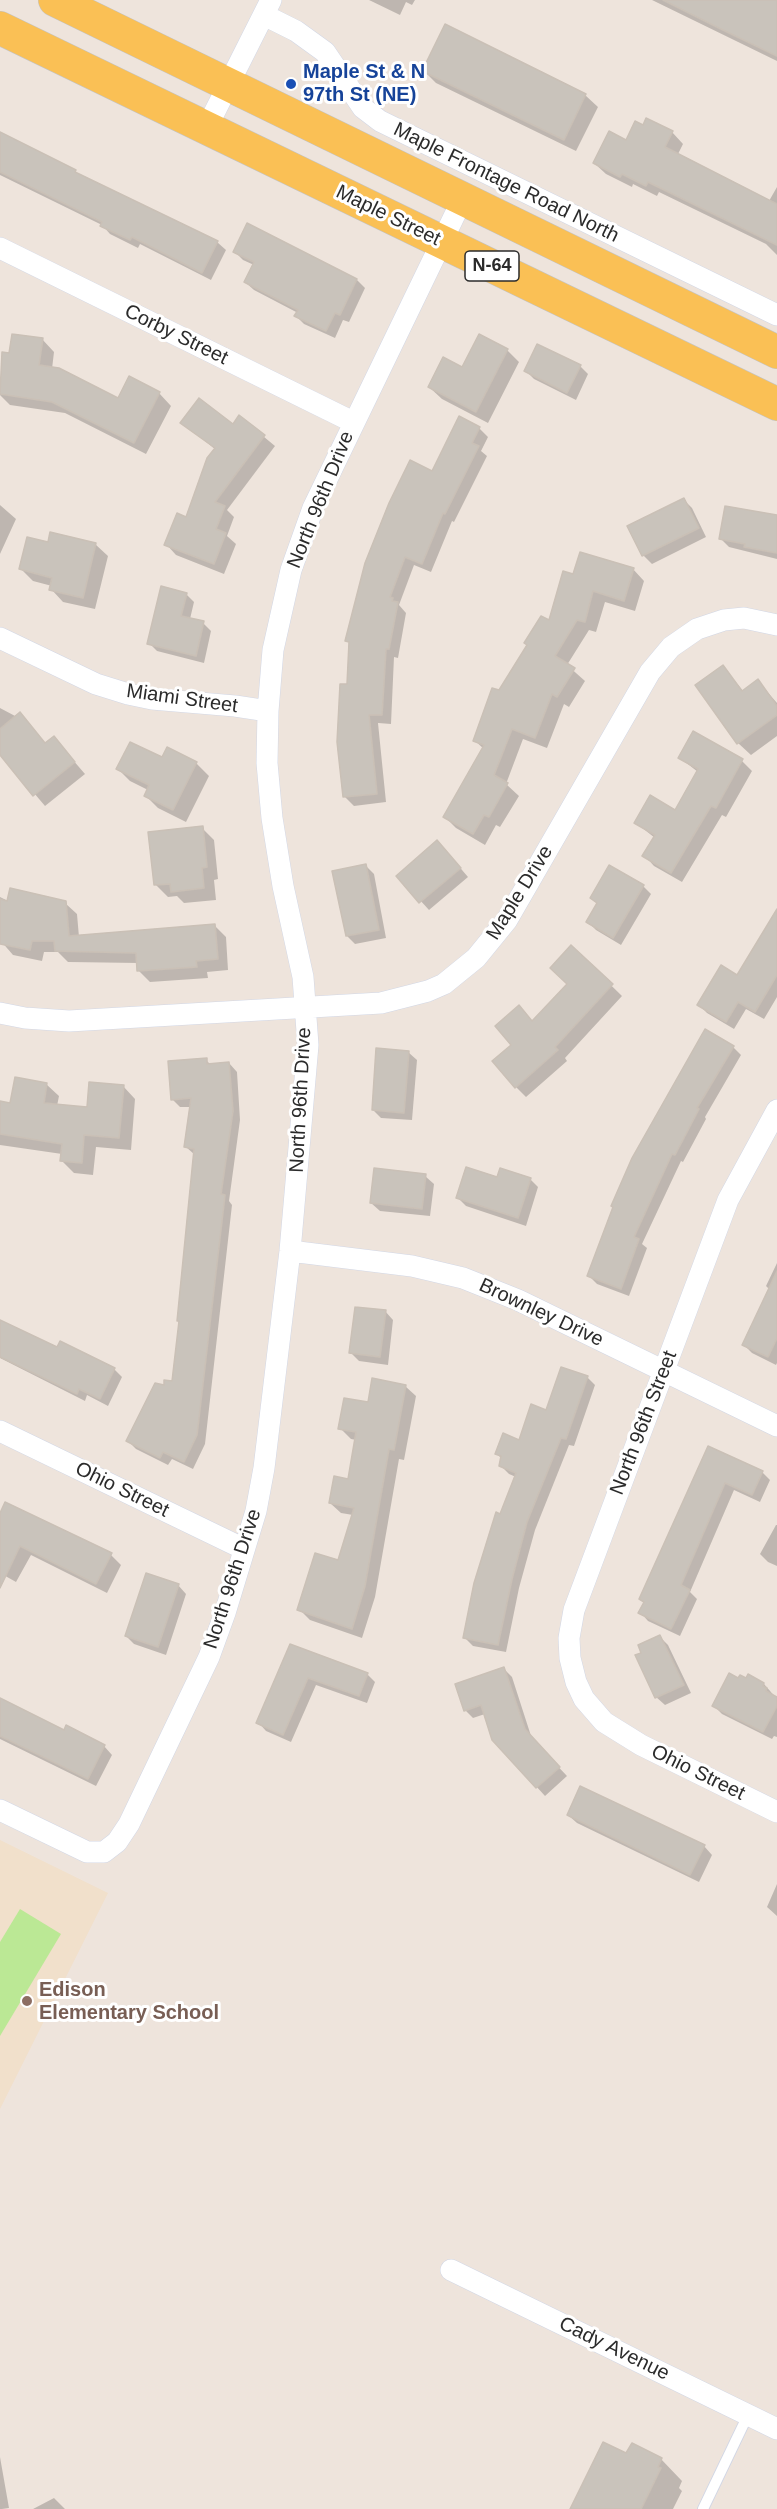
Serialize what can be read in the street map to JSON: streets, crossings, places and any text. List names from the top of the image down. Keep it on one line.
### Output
{"streets":{"main road":["Maple Street","N-64"],"street":["Maple Frontage Road North","Corby Street","North 96th Drive","Miami Street","Maple Drive","Brownley Drive","North 96th Street","Ohio Street","Cady Avenue"]},"crossings":[["Maple Street","North 96th Drive"],["N-64","North 96th Drive"],["Corby Street","North 96th Drive"],["North 96th Drive","Miami Street"],["North 96th Drive","Maple Drive"],["North 96th Drive","Brownley Drive"],["North 96th Drive","Ohio Street"],["Brownley Drive","North 96th Street"],["North 96th Street","Ohio Street"]],"places":["Maple St & N 97th St (NE)","Edison Elementary School"]}
